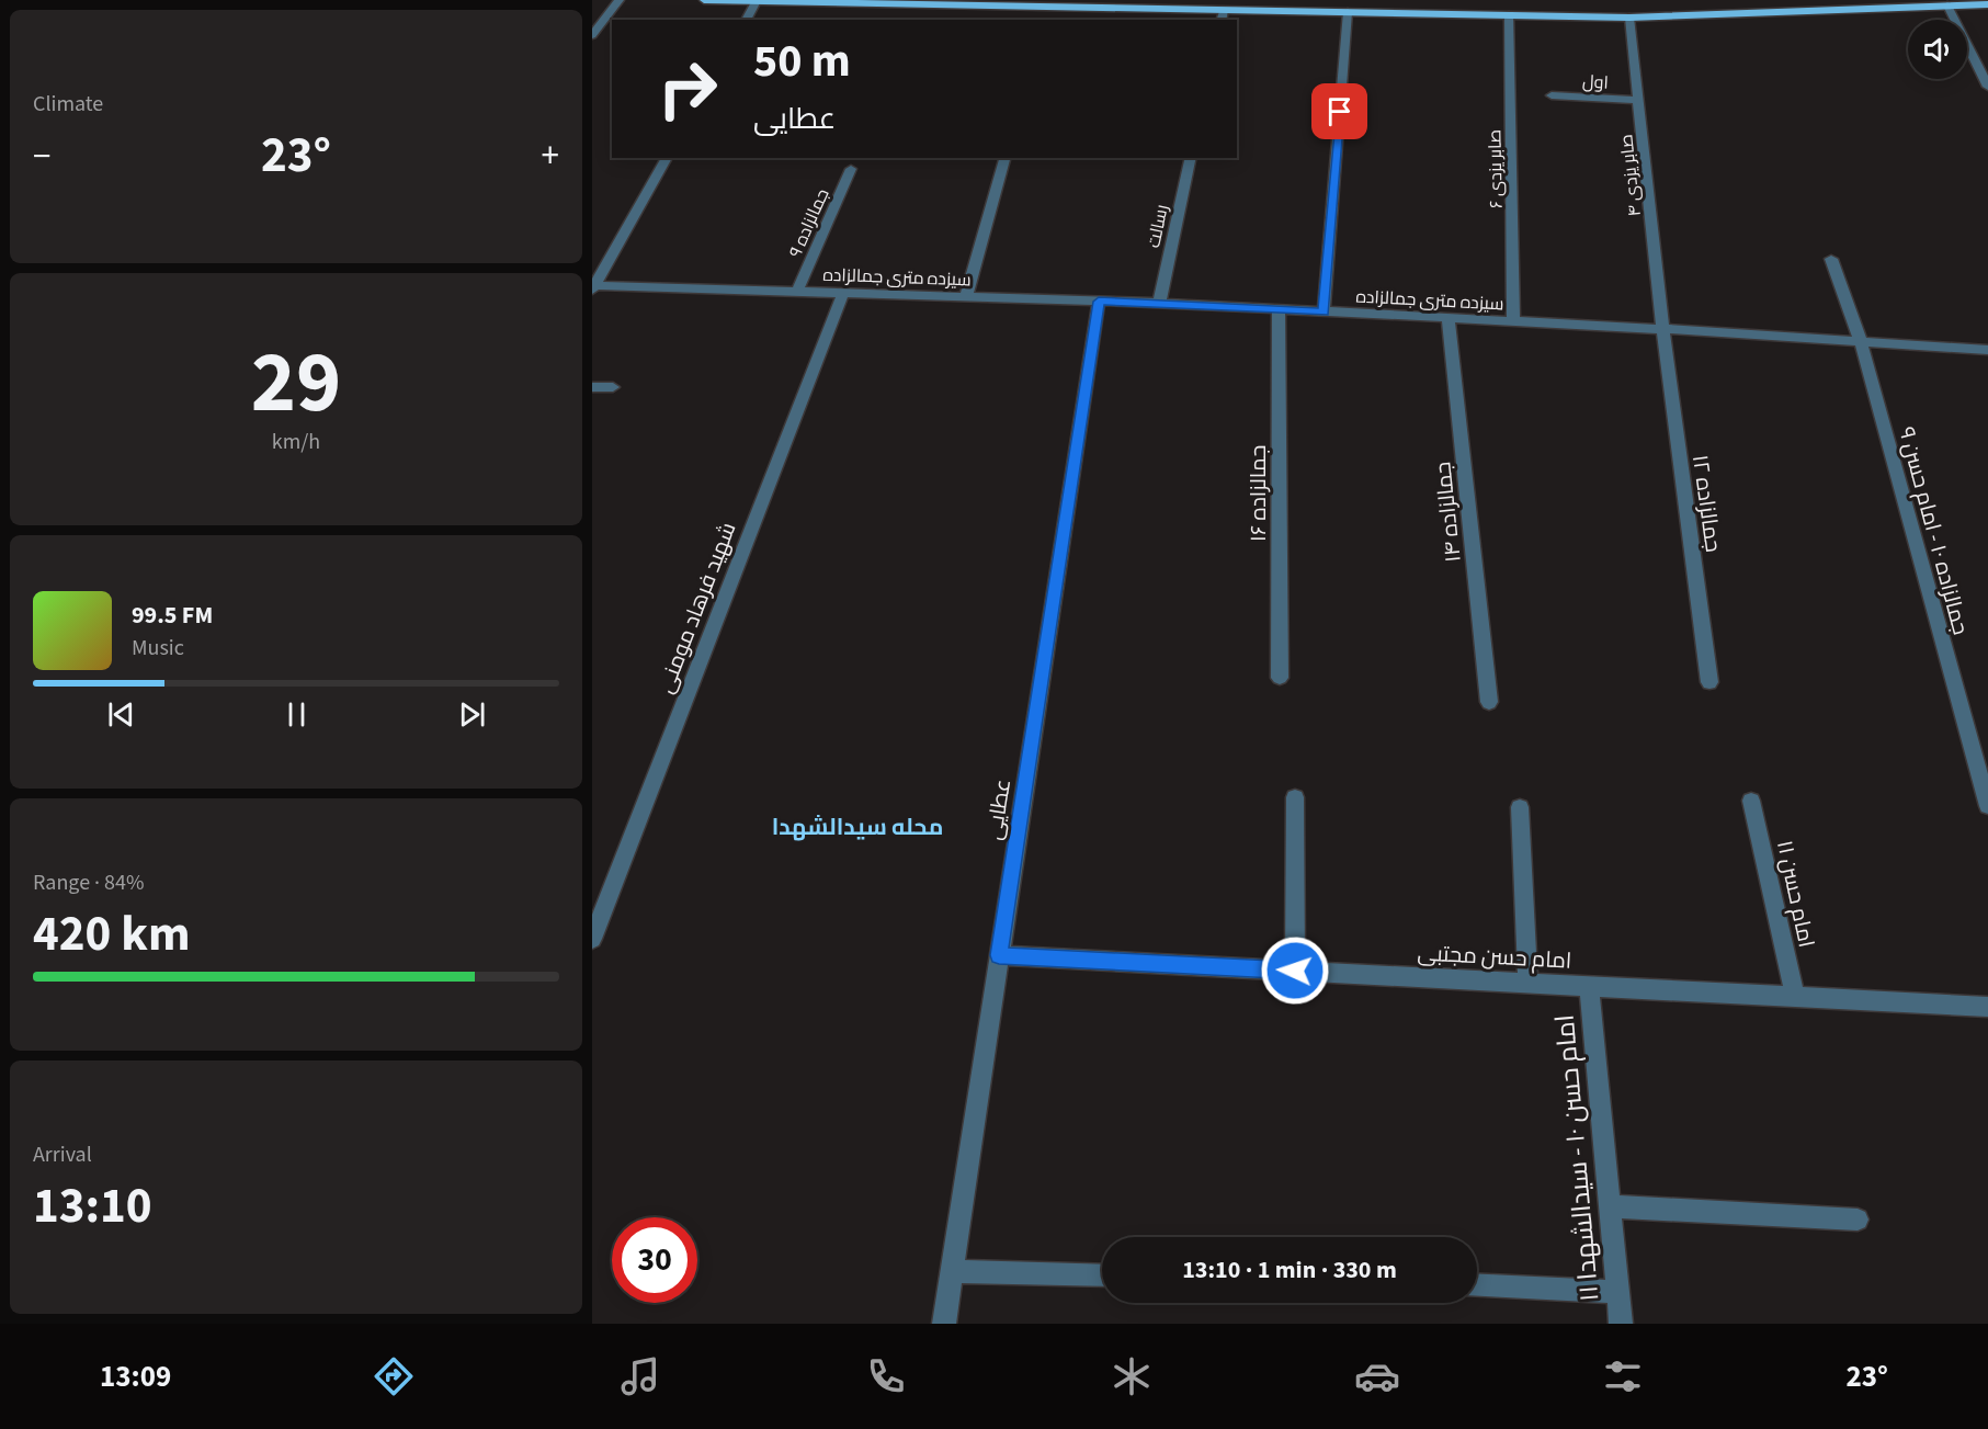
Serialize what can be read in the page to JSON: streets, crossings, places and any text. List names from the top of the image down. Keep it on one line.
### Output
{"streets":{"street":["اول","صابر یزدی ۶","صابر یزدی ۴","جمالزاده ۹","رسالت","سیزده متری جمالزاده","جمالزاده ۱۶","جمالزاده ۱۲","جمالزاده ۱۴","جمالزاده ۱۰ - امام حسن ۹","شهید فرهاد مومنی","عطایی","امام حسن ۱۱","امام حسن مجتبی","امام حسن ۱۰ - سیدالشهدا ۱۱"]},"crossings":[["اول","صابر یزدی ۴"],["صابر یزدی ۶","سیزده متری جمالزاده"],["صابر یزدی ۴","سیزده متری جمالزاده"],["صابر یزدی ۴","جمالزاده ۱۲"],["جمالزاده ۹","سیزده متری جمالزاده"],["رسالت","سیزده متری جمالزاده"],["سیزده متری جمالزاده","جمالزاده ۱۶"],["سیزده متری جمالزاده","جمالزاده ۱۲"],["سیزده متری جمالزاده","جمالزاده ۱۴"],["سیزده متری جمالزاده","جمالزاده ۱۰ - امام حسن ۹"],["سیزده متری جمالزاده","شهید فرهاد مومنی"],["سیزده متری جمالزاده","عطایی"],["عطایی","امام حسن مجتبی"],["امام حسن ۱۱","امام حسن مجتبی"],["امام حسن مجتبی","امام حسن ۱۰ - سیدالشهدا ۱۱"]],"districts":["محله سیدالشهدا"],"page":{"tile":["Climate",["29","km/h"],["Range · 84%","420 km"],["Arrival","13:10"]],"turn":["50 m","عطایی"],"heat":["−","23°","+"],"song":["99.5 FM","Music"],"limit":"30","trip":"13:10 · 1 min · 330 m","tabs":["13:09","23°"]}}
